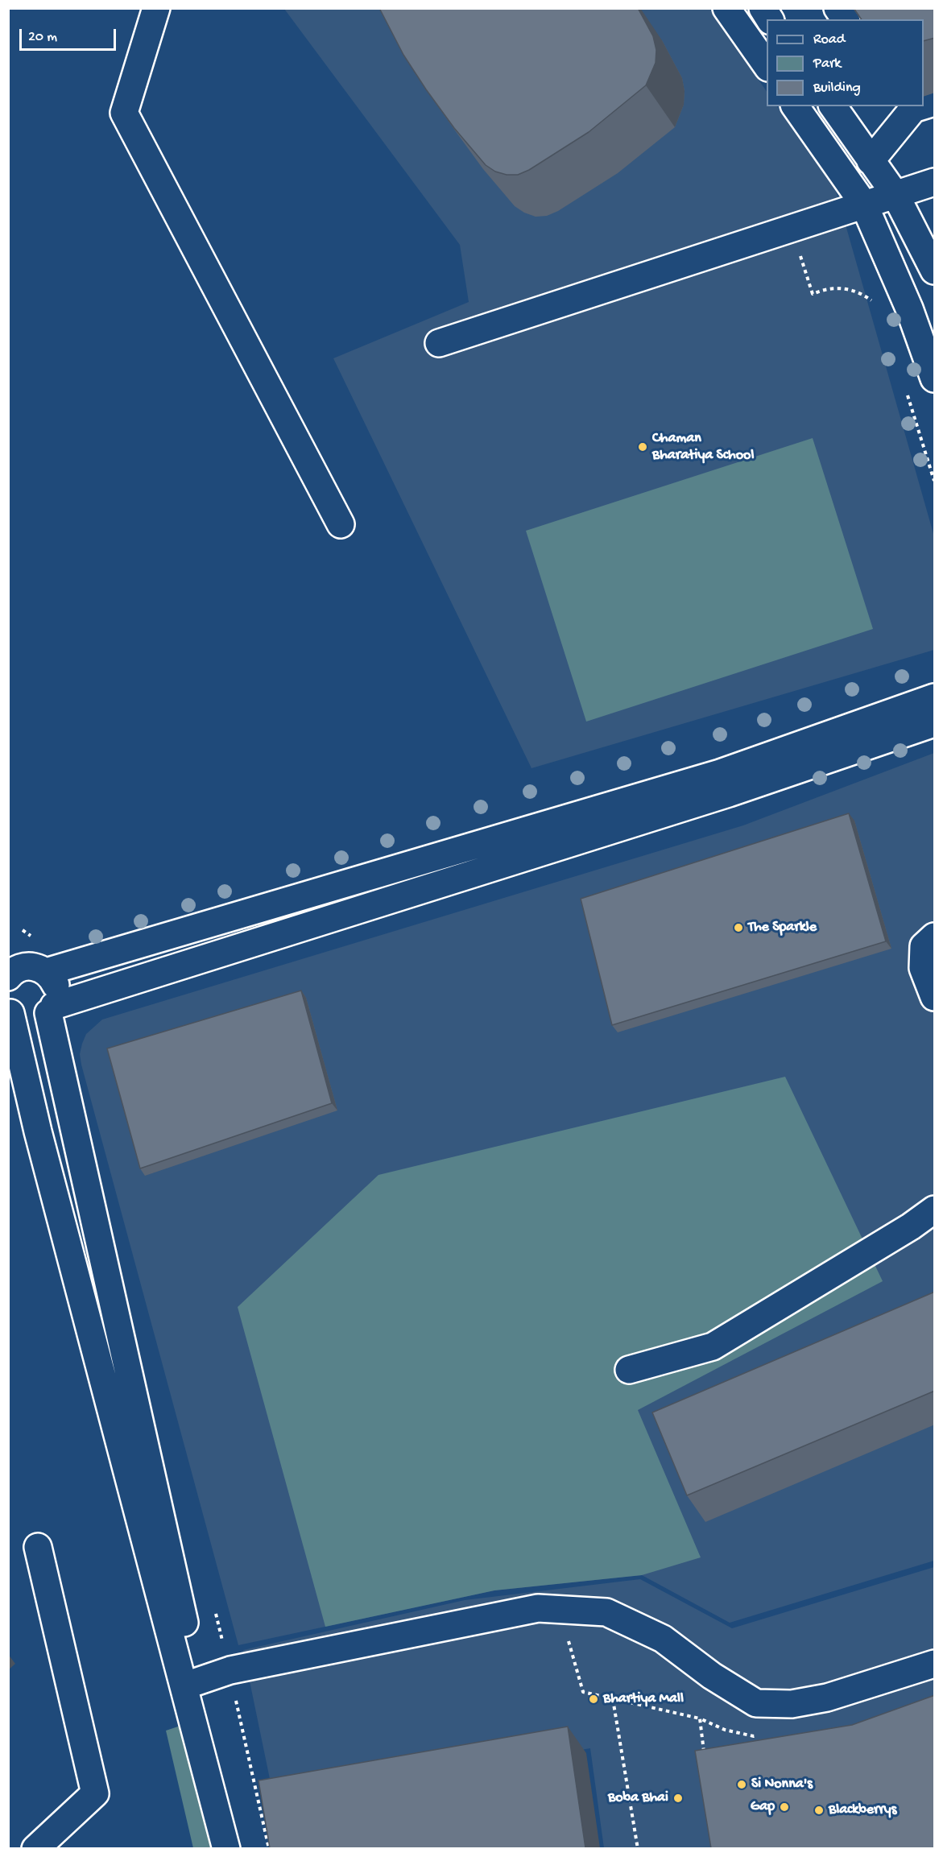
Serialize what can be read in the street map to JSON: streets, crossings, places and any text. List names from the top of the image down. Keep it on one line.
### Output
{"places":["Chaman Bharatiya School","The Sparkle","Bhartiya Mall","Si Nonna's","Boba Bhai","Gap","Blackberrys"],"legend":["Road","Park","Building"],"scale_bar":"20 m"}
